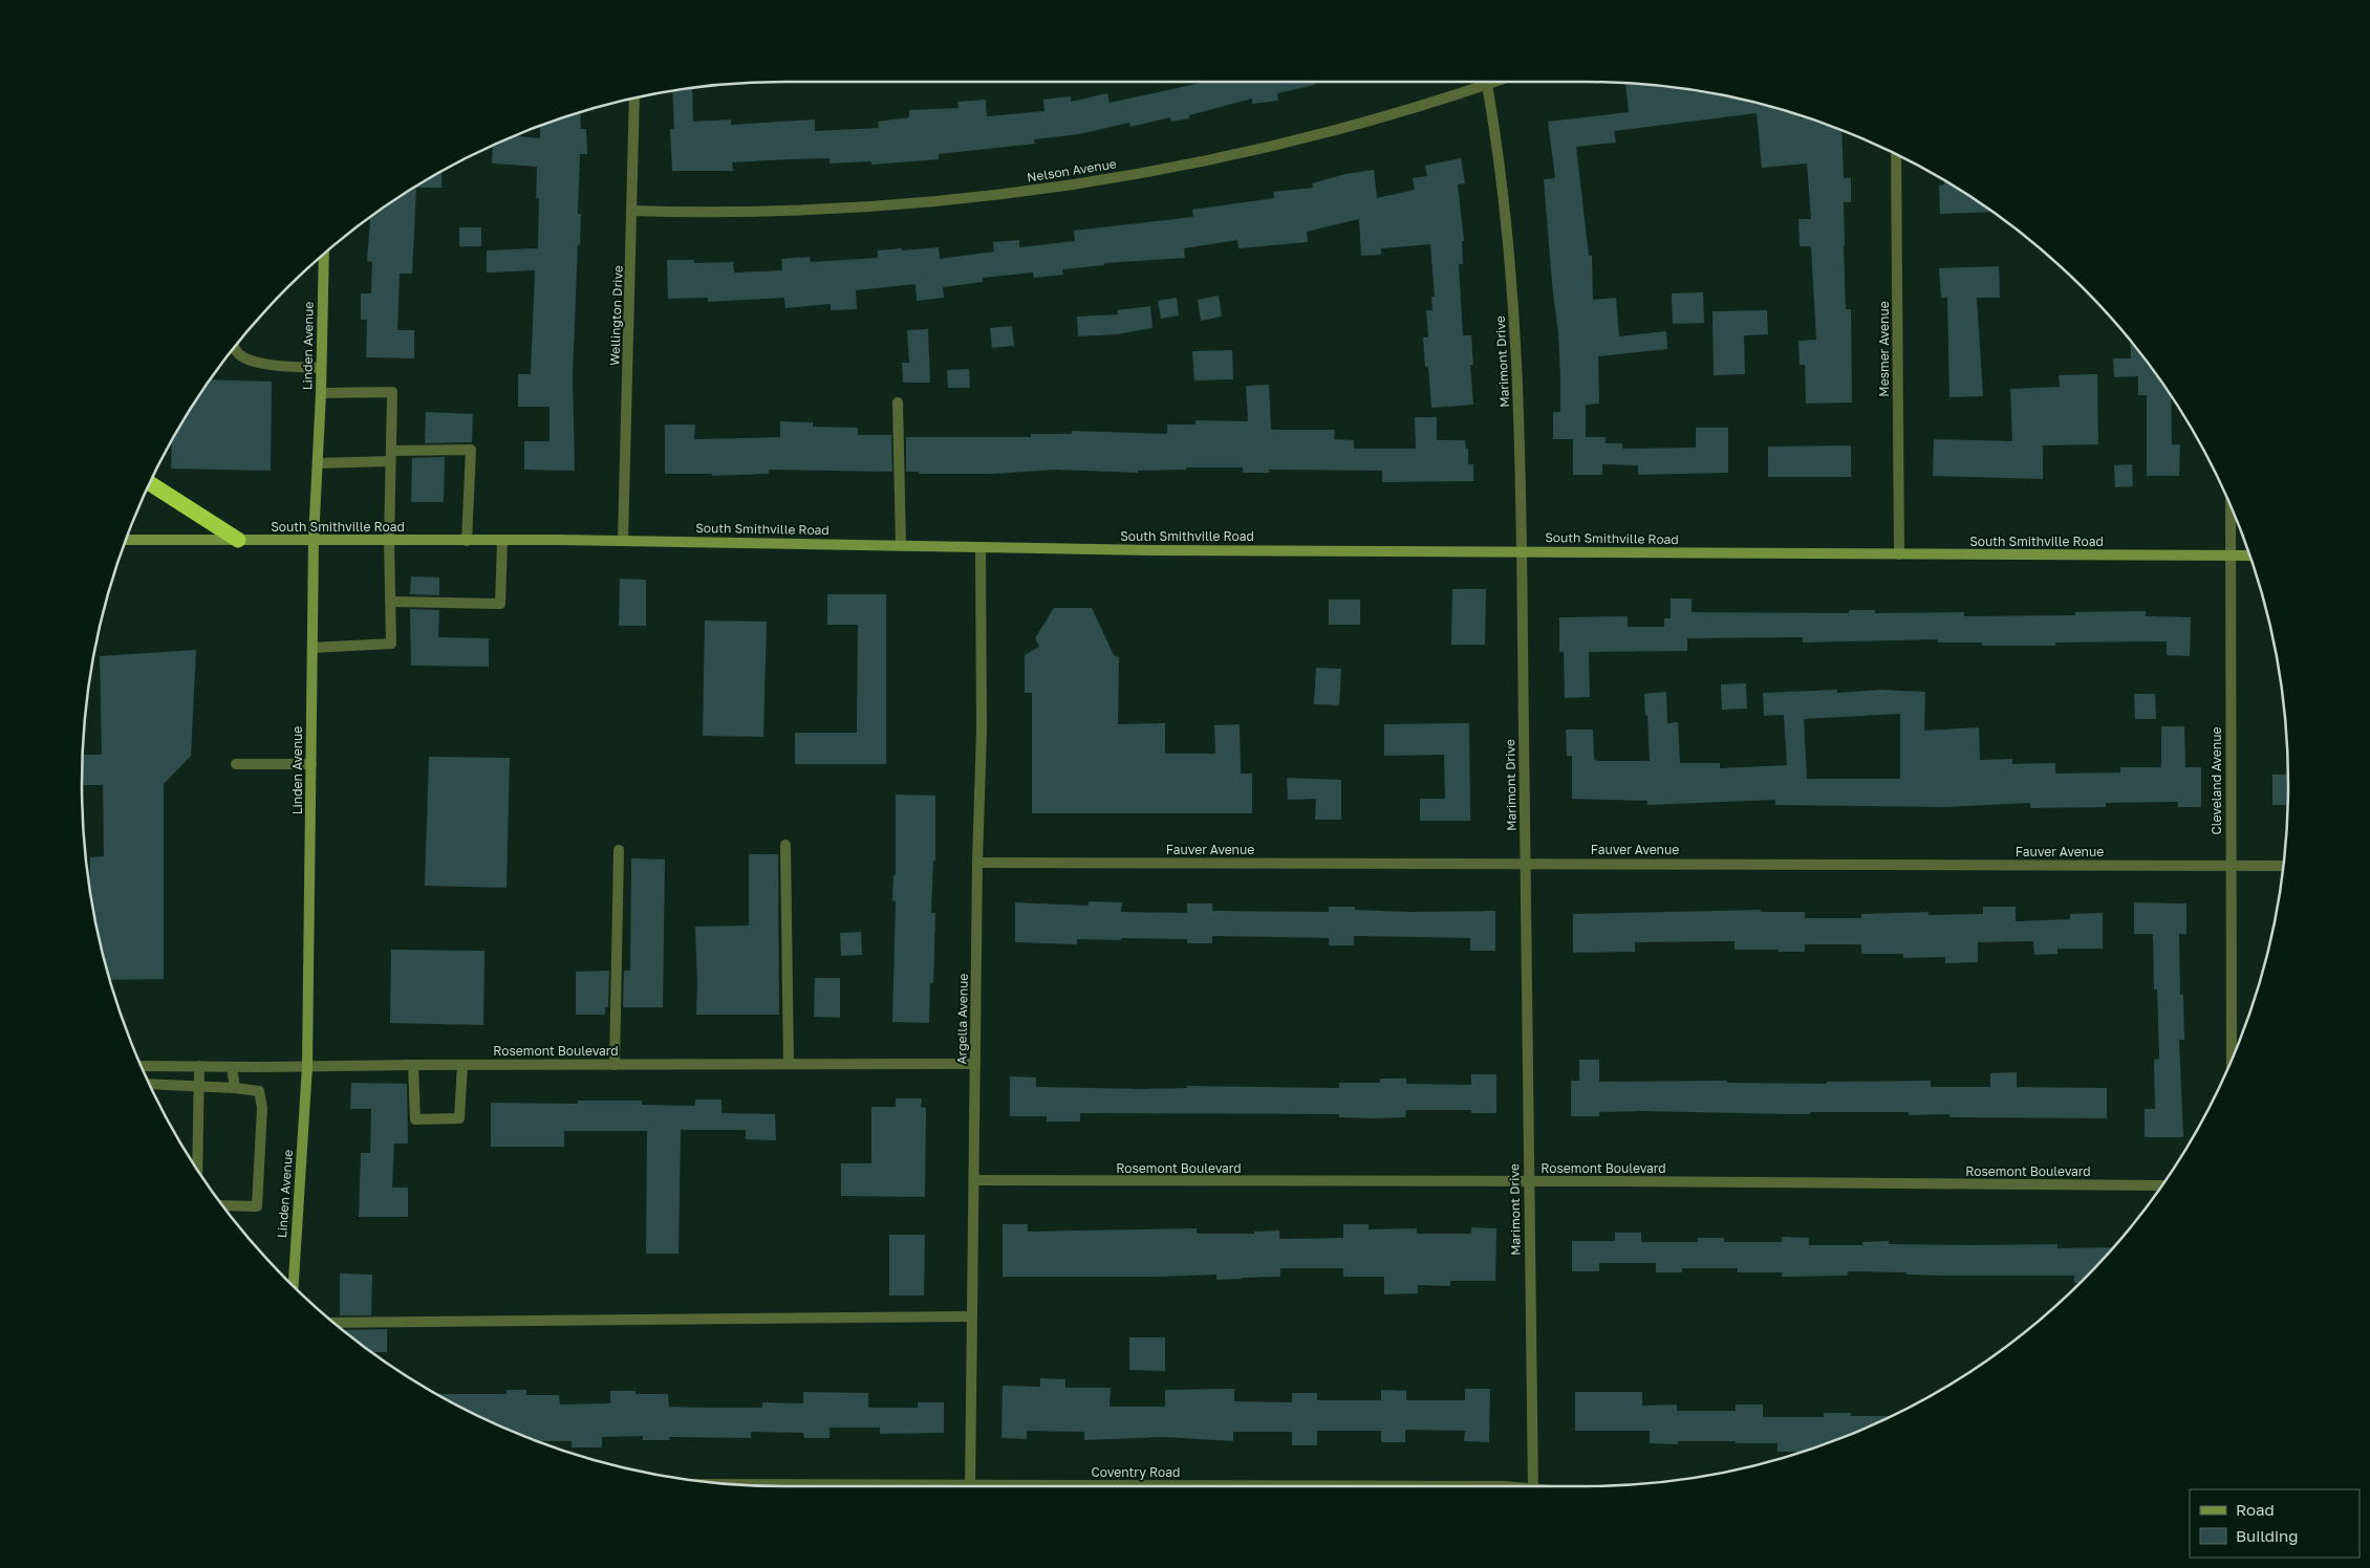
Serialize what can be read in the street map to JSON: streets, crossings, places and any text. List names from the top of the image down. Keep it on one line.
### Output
{"streets":{"main road":["Linden Avenue","South Smithville Road"],"street":["Nelson Avenue","Wellington Drive","Mesmer Avenue","Marimont Drive","Cleveland Avenue","Fauver Avenue","Argella Avenue","Rosemont Boulevard","Coventry Road"]},"crossings":[["Nelson Avenue","Wellington Drive"],["Wellington Drive","South Smithville Road"],["Linden Avenue","South Smithville Road"],["Linden Avenue","Rosemont Boulevard"],["Mesmer Avenue","South Smithville Road"],["Marimont Drive","South Smithville Road"],["Marimont Drive","Fauver Avenue"],["Marimont Drive","Rosemont Boulevard"],["South Smithville Road","Cleveland Avenue"],["South Smithville Road","Argella Avenue"],["Cleveland Avenue","Fauver Avenue"],["Fauver Avenue","Argella Avenue"],["Argella Avenue","Rosemont Boulevard"]],"legend":["Road","Building"]}
